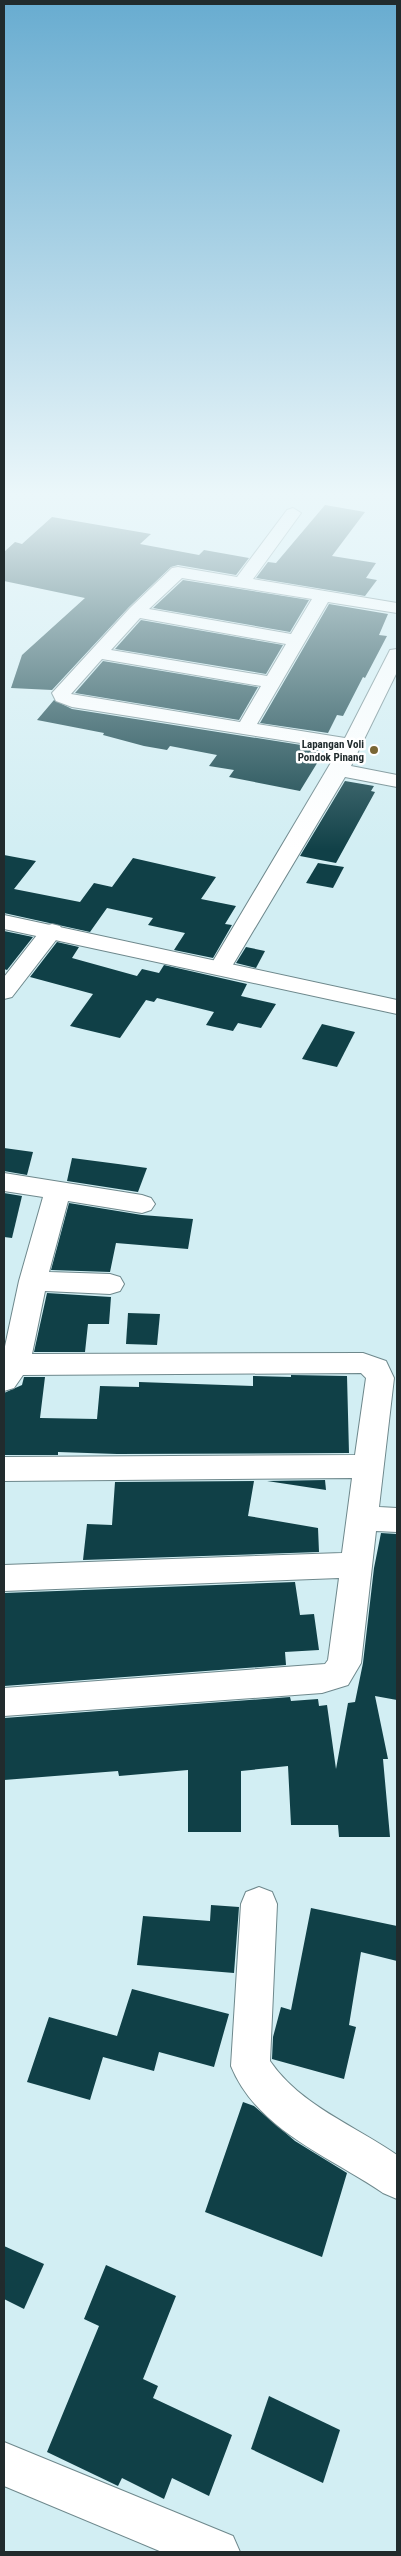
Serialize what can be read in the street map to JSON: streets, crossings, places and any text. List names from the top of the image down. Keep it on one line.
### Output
{"places":["Lapangan Voli Pondok Pinang"]}
